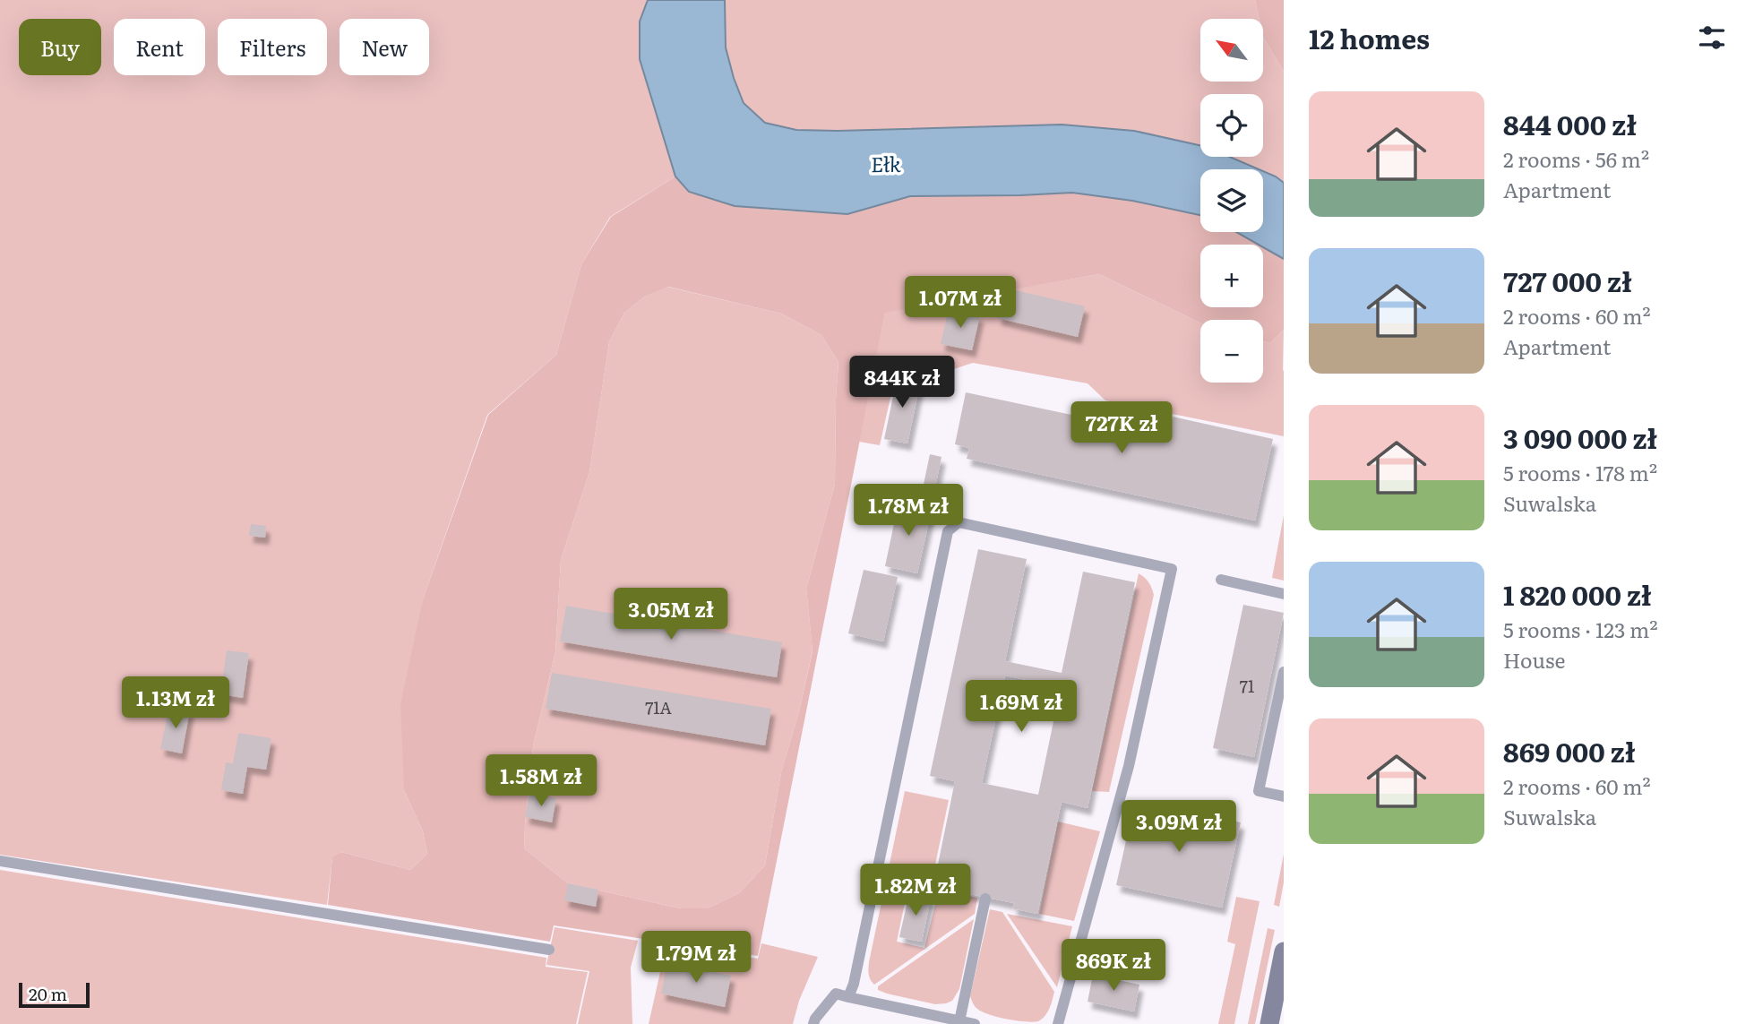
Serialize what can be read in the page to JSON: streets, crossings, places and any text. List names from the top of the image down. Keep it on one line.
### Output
{"water":["Ełk"],"house_numbers":["71","71A"],"scale_bar":"20 m","north":"top left","page":{"heading":"12 homes","map_buttons":["+","−"],"chip":["Buy","Rent","Filters","New"],"list":[{"name":"844 000 zł","note":"2 rooms · 56 m² · Apartment"},{"name":"727 000 zł","note":"2 rooms · 60 m² · Apartment"},{"name":"3 090 000 zł","note":"5 rooms · 178 m² · Suwalska"},{"name":"1 820 000 zł","note":"5 rooms · 123 m² · House"},{"name":"869 000 zł","note":"2 rooms · 60 m² · Suwalska"}],"price":["1.07M zł","844K zł","727K zł","1.78M zł","3.05M zł","1.13M zł","1.69M zł","1.58M zł","3.09M zł","1.82M zł","1.79M zł","869K zł"],"scale":"20 m"}}
